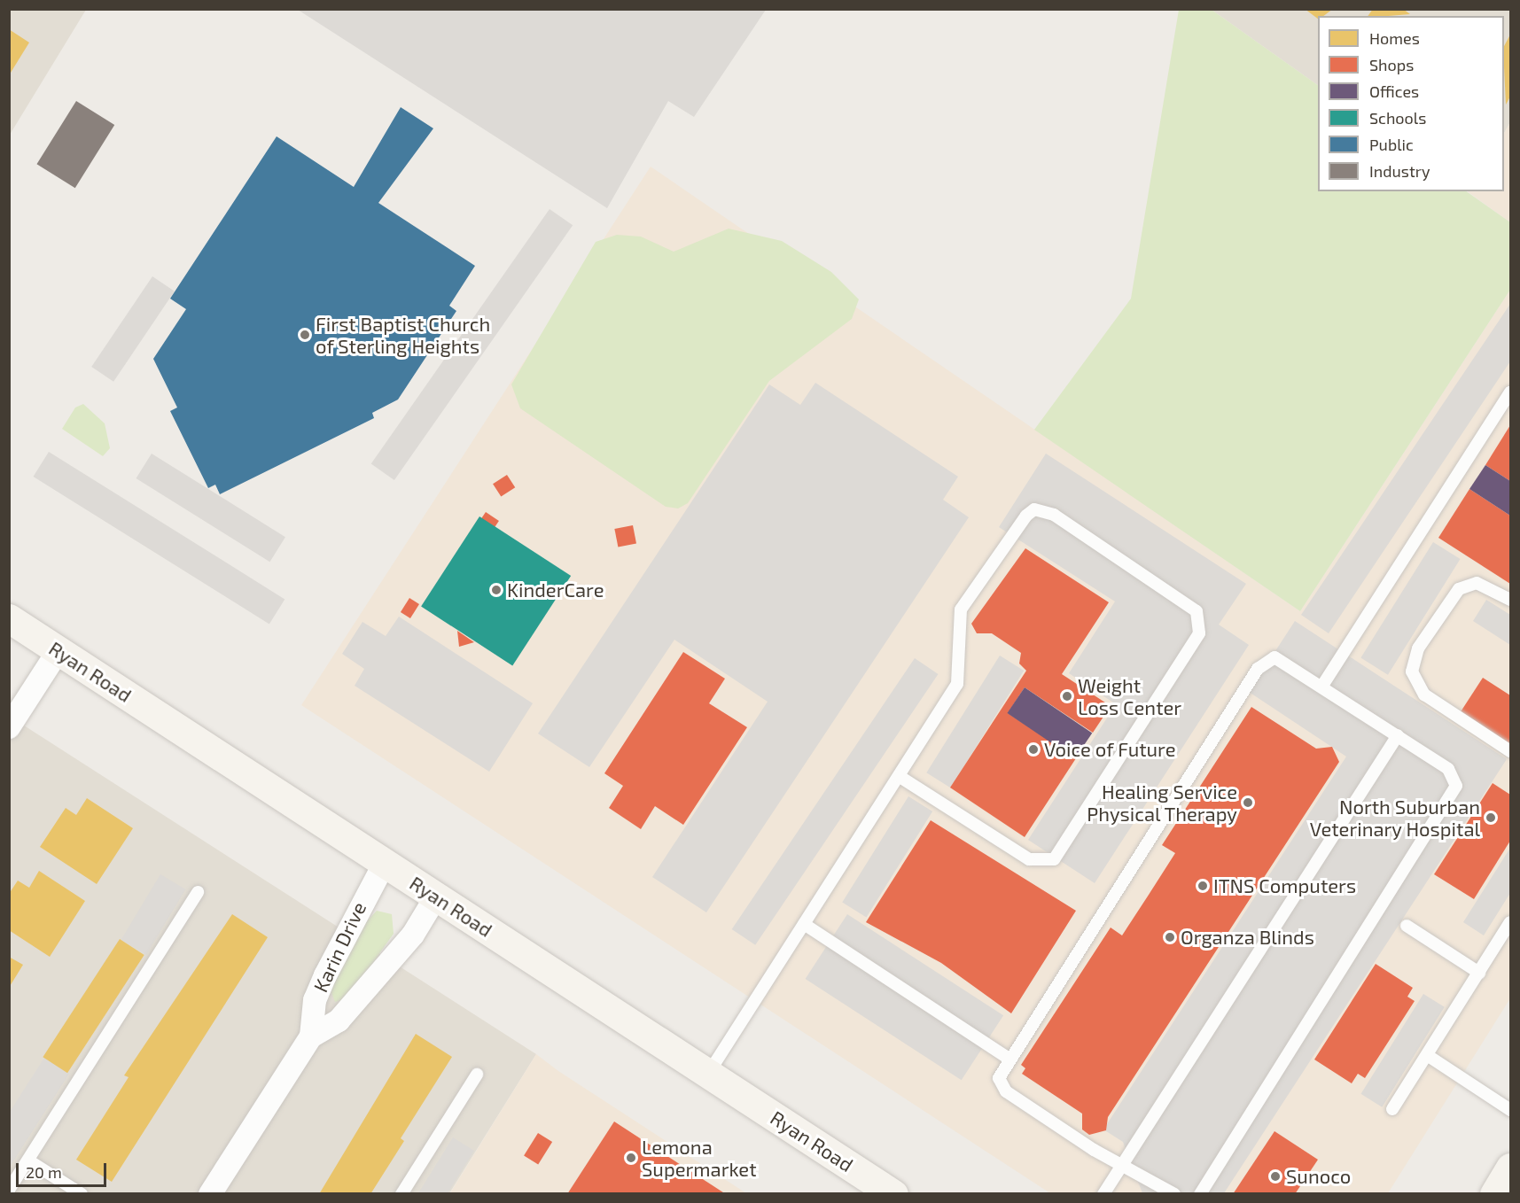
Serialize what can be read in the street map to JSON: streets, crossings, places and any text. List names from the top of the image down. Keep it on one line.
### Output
{"streets":{"main road":["Ryan Road"],"street":["Karin Drive"]},"crossings":[["Ryan Road","Karin Drive"]],"places":["First Baptist Church of Sterling Heights","KinderCare","Weight Loss Center","Voice of Future","Healing Service Physical Therapy","North Suburban Veterinary Hospital","ITNS Computers","Organza Blinds","Lemona Supermarket","Sunoco"],"legend":["Homes","Shops","Offices","Schools","Public","Industry"],"scale_bar":"20 m"}
